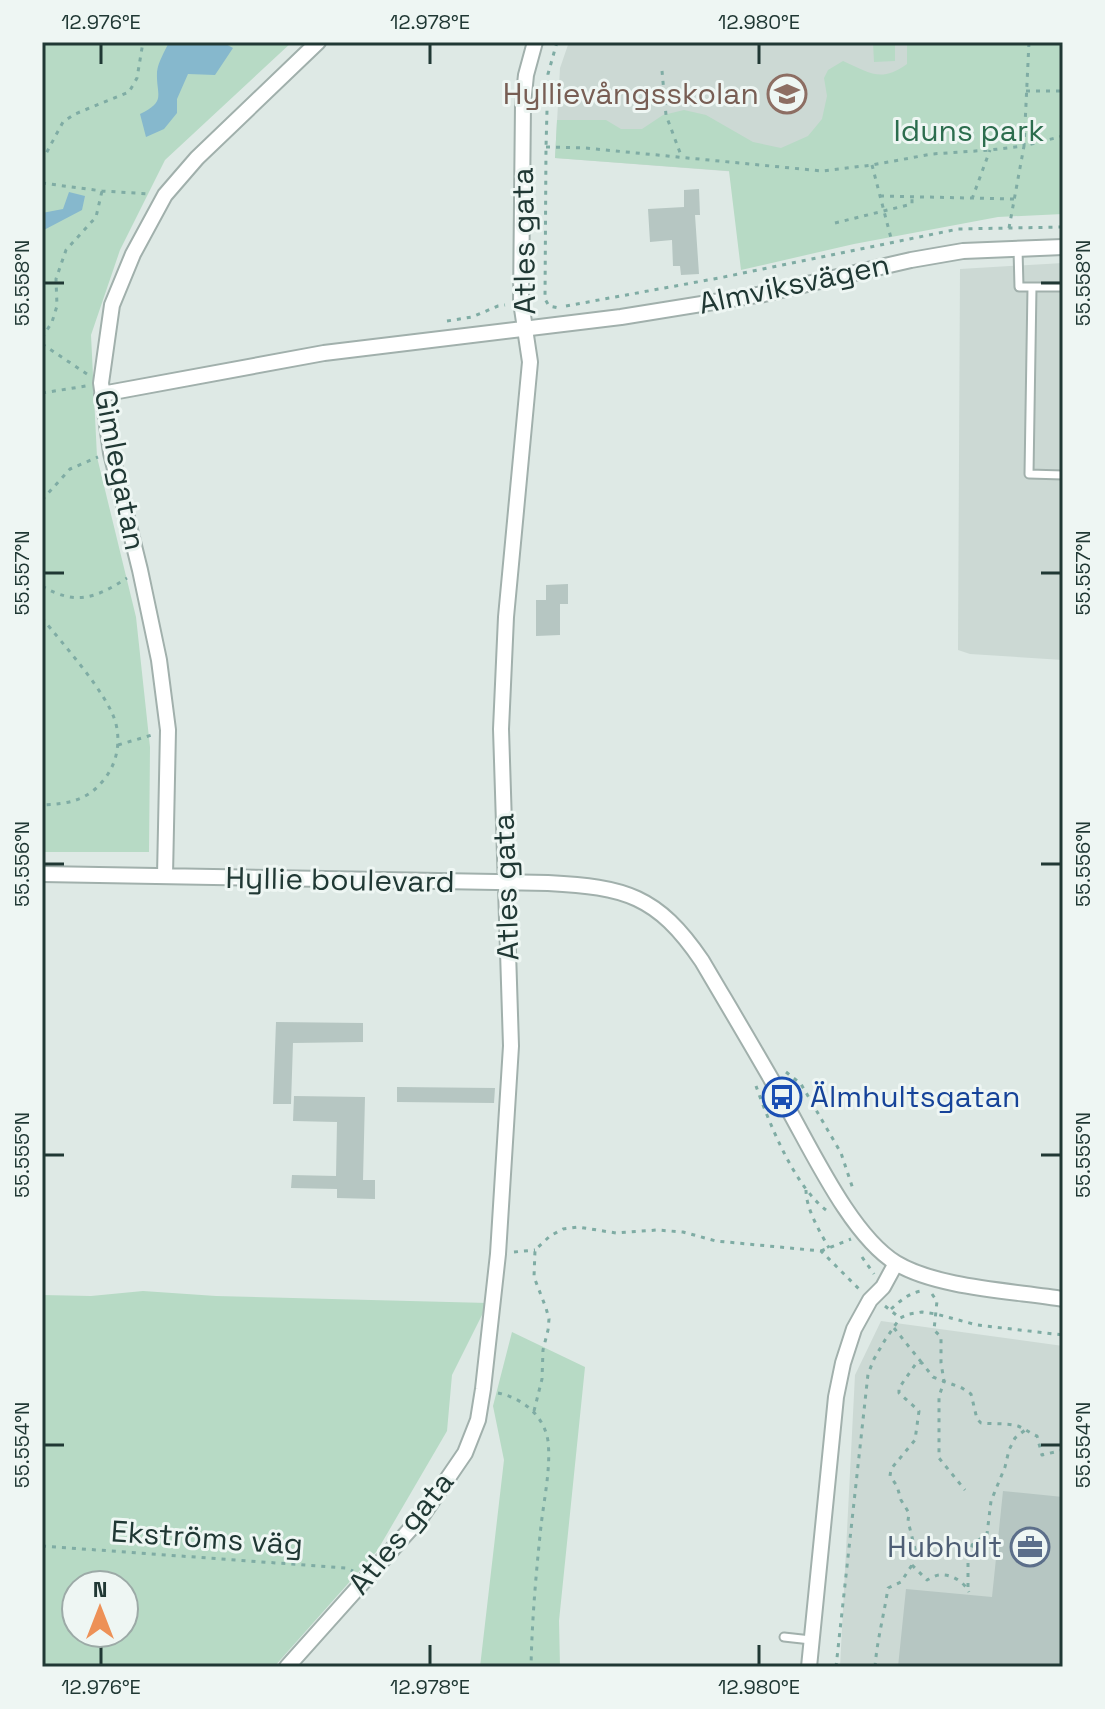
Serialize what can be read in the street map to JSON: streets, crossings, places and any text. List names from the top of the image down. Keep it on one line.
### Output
{"streets":{"street":["Atles gata","Almviksvägen","Gimlegatan","Hyllie boulevard"],"path":["Ekströms väg"]},"crossings":[["Atles gata","Almviksvägen"],["Atles gata","Hyllie boulevard"],["Atles gata","Ekströms väg"],["Almviksvägen","Gimlegatan"],["Gimlegatan","Hyllie boulevard"]],"parks":["Iduns park"],"places":{"school or university":["Hyllievångsskolan"],"bus stop":["Älmhultsgatan"],"office":["Hubhult"]},"north":"top","coordinates":["12.976°E","12.978°E","12.980°E","55.558°N","55.557°N","55.556°N","55.555°N","55.554°N"]}
